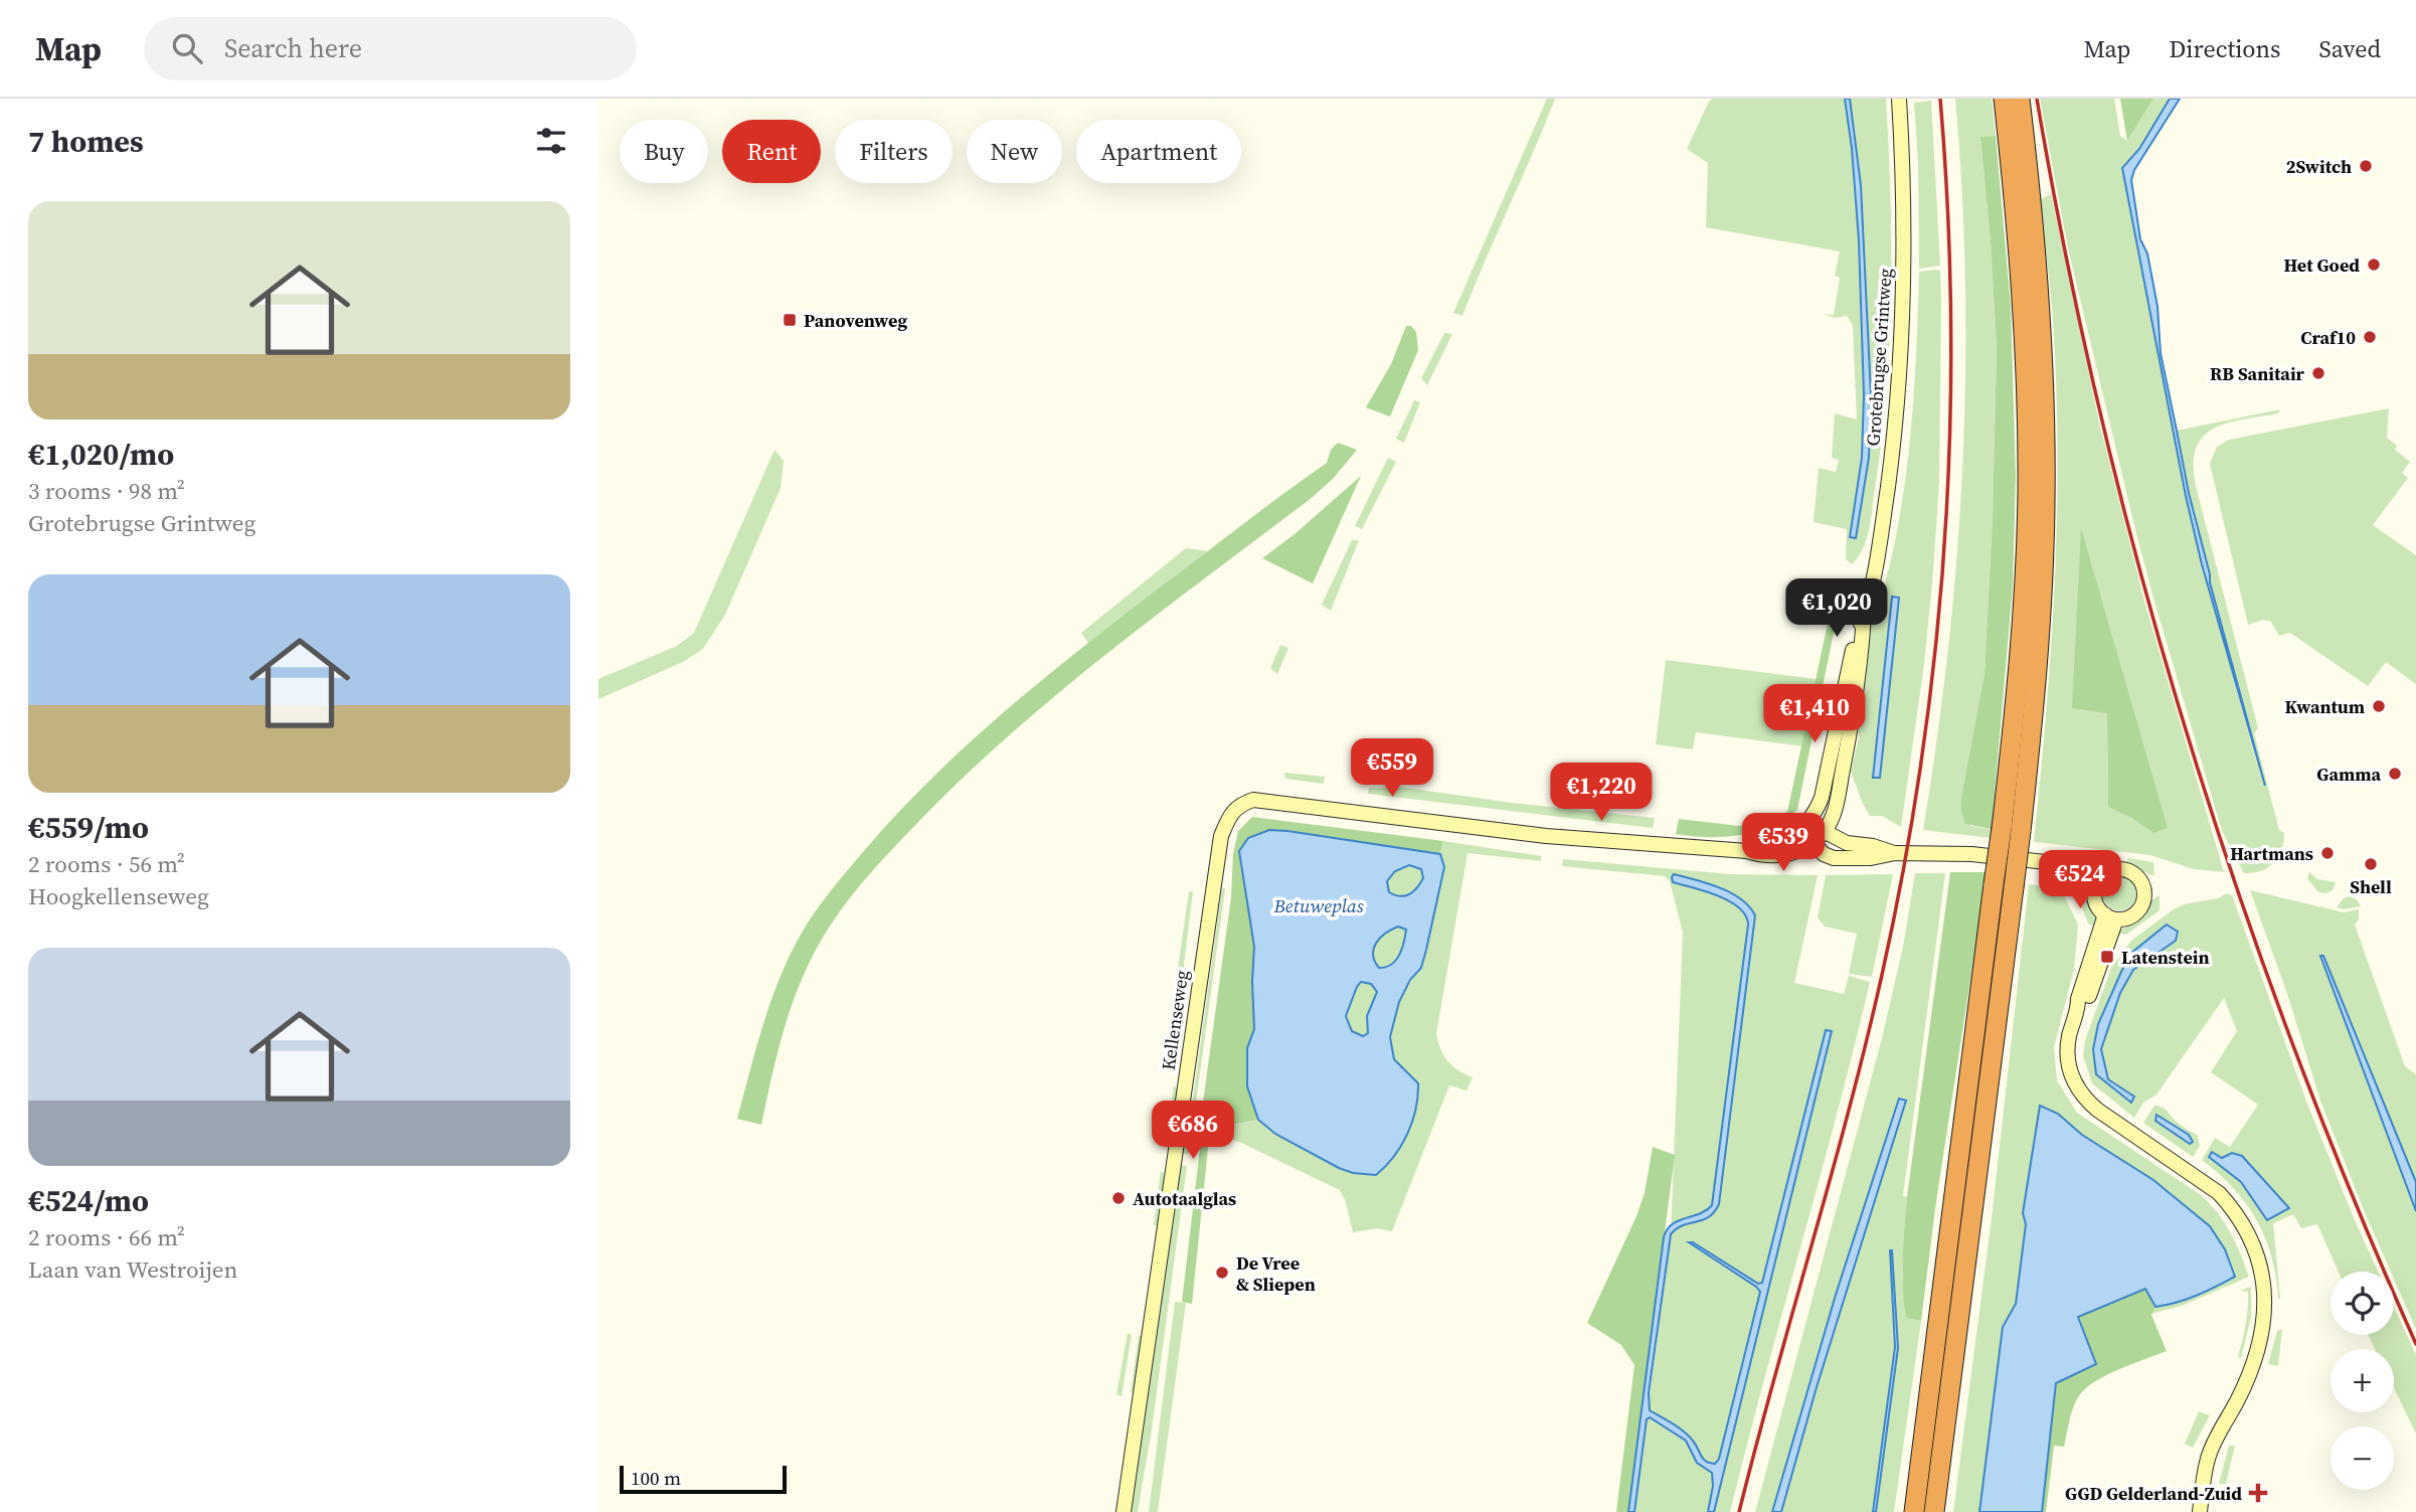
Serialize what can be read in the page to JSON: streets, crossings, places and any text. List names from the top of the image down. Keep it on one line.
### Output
{"streets":{"main road":["Grotebrugse Grintweg","Kellenseweg"]},"water":["Betuweplas"],"places":{"other":["2Switch","Het Goed","Craf10","RB Sanitair","Kwantum","Gamma","Hartmans","Shell","Autotaalglas","De Vree & Sliepen"],"transit":["Panovenweg","Latenstein"],"health":["GGD Gelderland-Zuid"]},"scale_bar":"100 m","page":{"header":"Map","search":"Search here","nav":["Map","Directions","Saved"],"heading":"7 homes","chip":["Buy","Rent","Filters","New","Apartment"],"list":[{"name":"€1,020/mo","note":"3 rooms · 98 m² · Grotebrugse Grintweg"},{"name":"€559/mo","note":"2 rooms · 56 m² · Hoogkellenseweg"},{"name":"€524/mo","note":"2 rooms · 66 m² · Laan van Westroijen"}],"price":["€1,020","€1,410","€559","€1,220","€539","€524","€686"],"map_buttons":["+","−"],"scale":"100 m"}}
